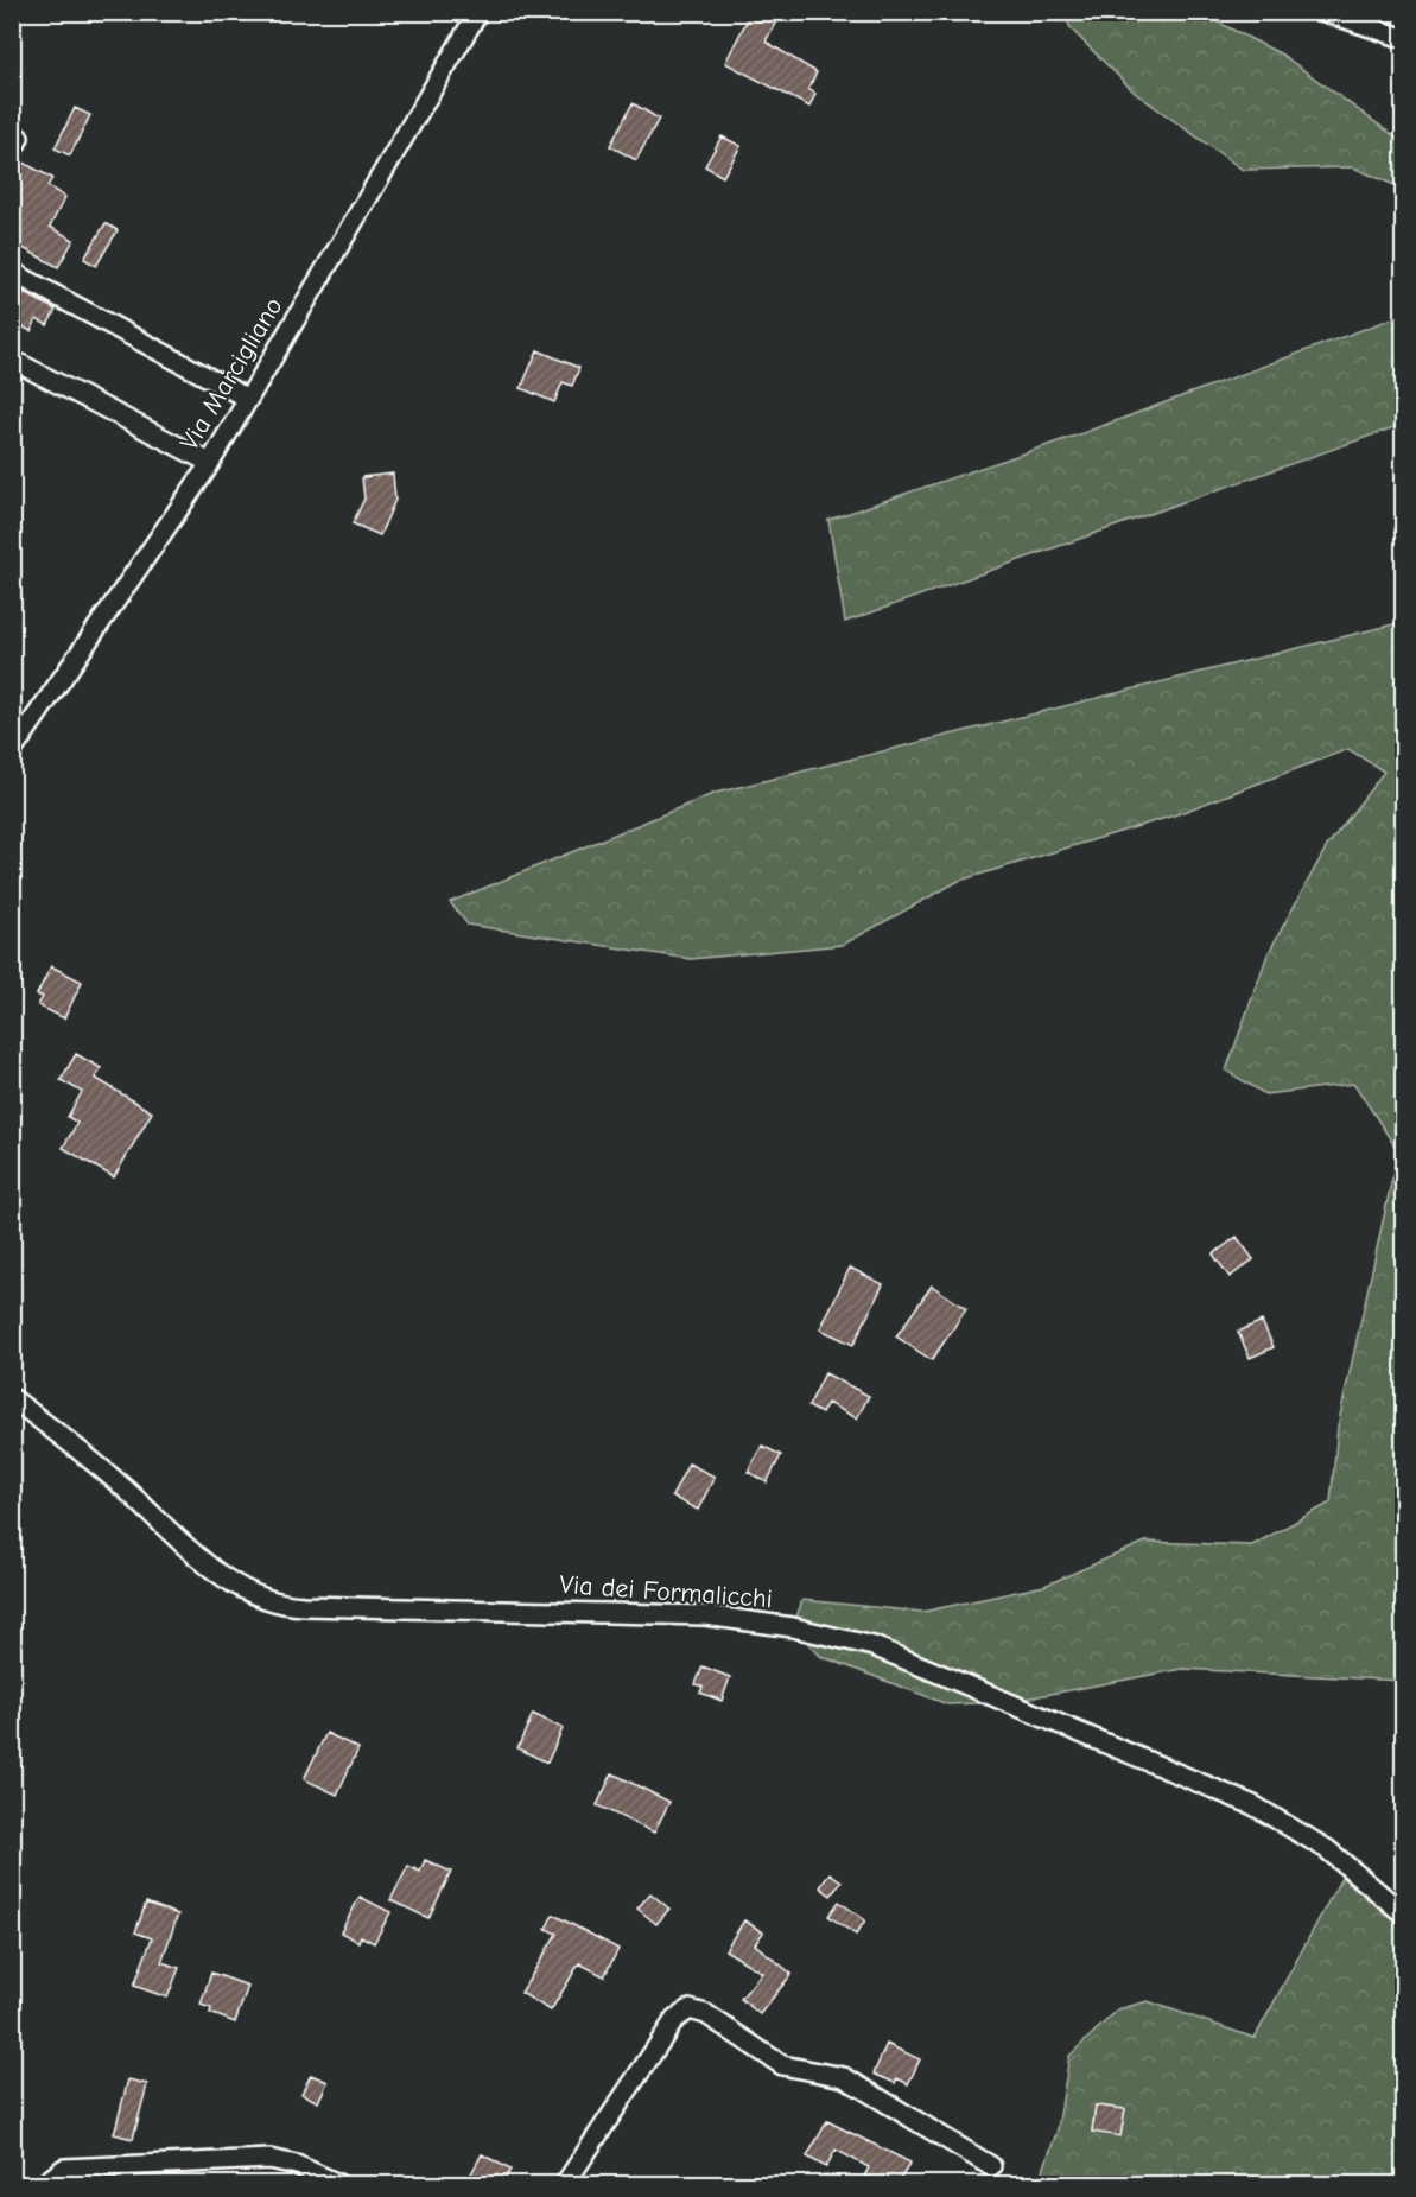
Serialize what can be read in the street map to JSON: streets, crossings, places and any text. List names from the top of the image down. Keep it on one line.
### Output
{"streets":{"street":["Via Marcigliano","Via dei Formalicchi"]}}
